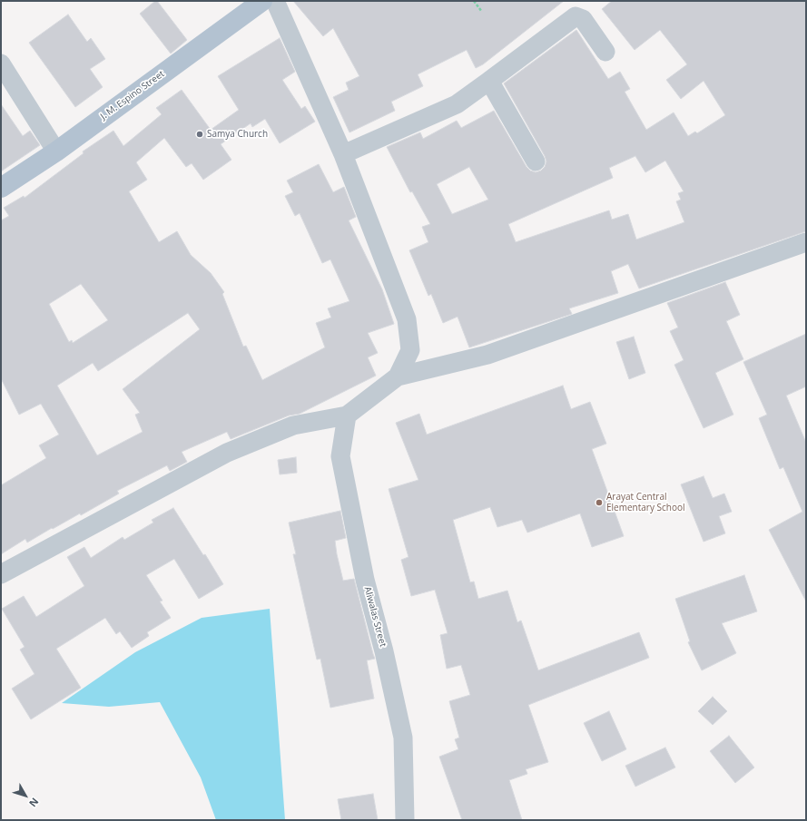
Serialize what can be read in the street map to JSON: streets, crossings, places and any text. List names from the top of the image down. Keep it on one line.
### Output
{"streets":{"main road":["J. M. Espino Street"],"street":["Aliwalas Street"]},"places":["Samya Church","Arayat Central Elementary School"],"north":"bottom right"}
